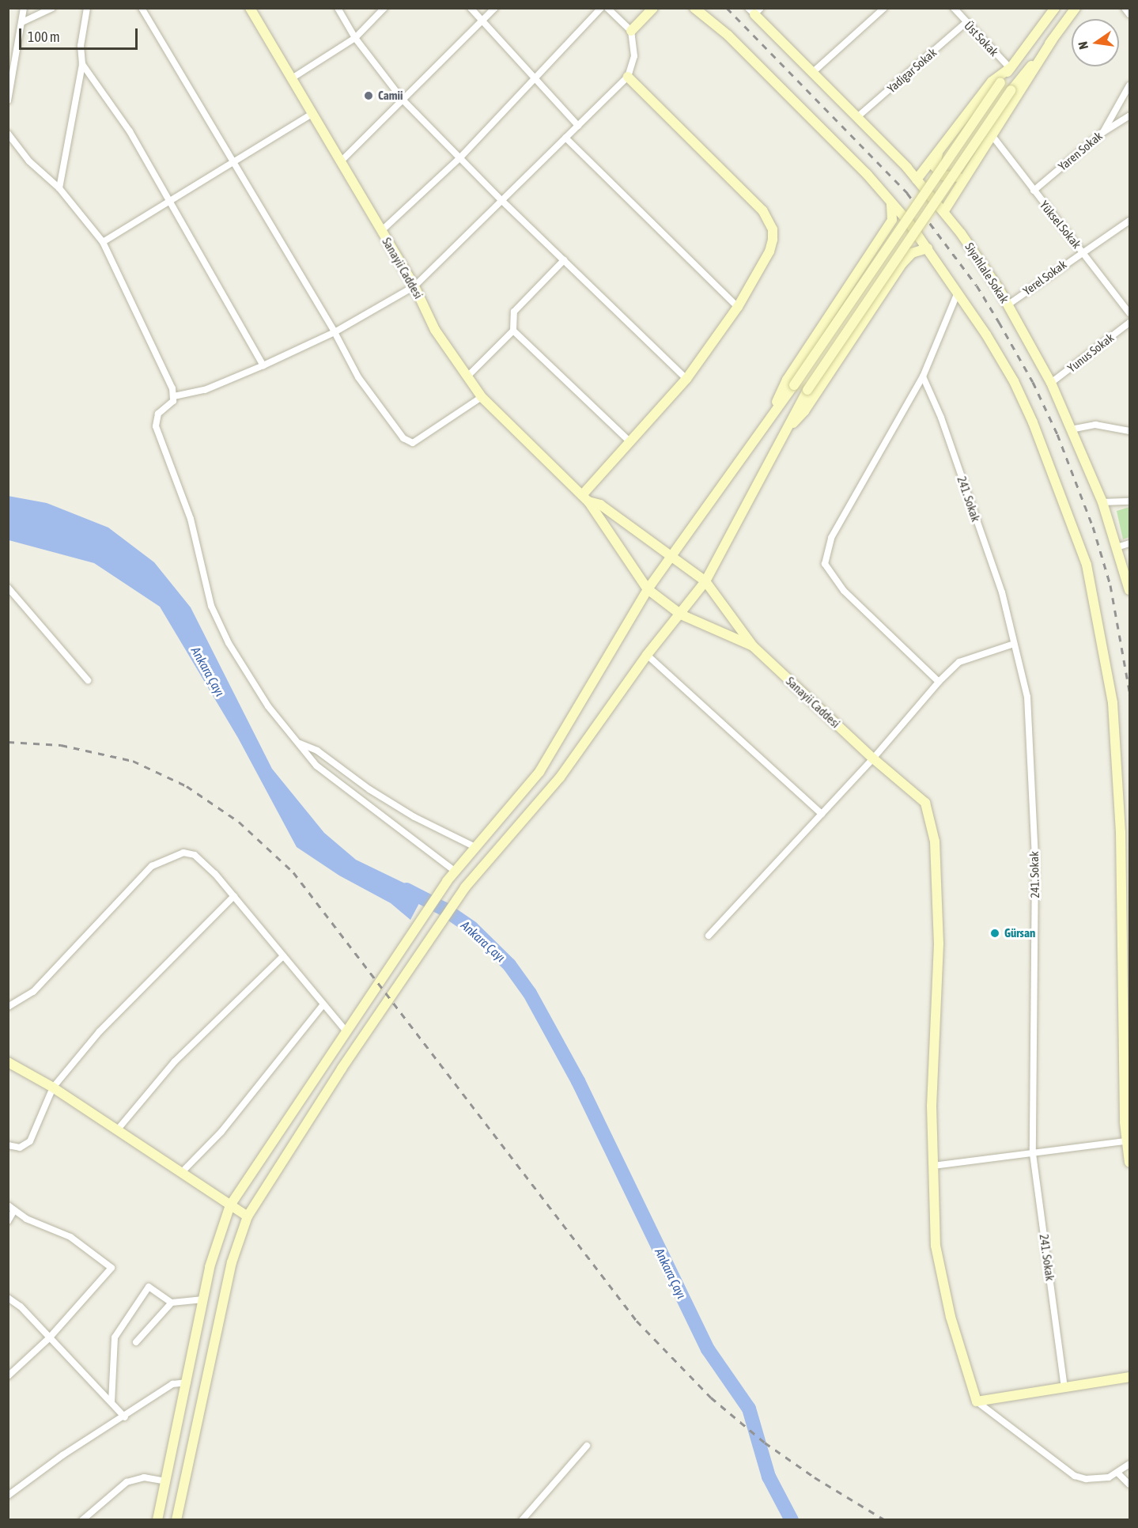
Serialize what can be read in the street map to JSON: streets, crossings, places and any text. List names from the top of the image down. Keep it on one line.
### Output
{"streets":{"street":["Üst Sokak","Yadigar Sokak","Yaren Sokak","Yüksel Sokak","Sanayii Caddesi","Siyahlale Sokak","Yerel Sokak","Yunus Sokak","241. Sokak"]},"crossings":[["Üst Sokak","Yadigar Sokak"],["Yadigar Sokak","Siyahlale Sokak"],["Yaren Sokak","Yüksel Sokak"],["Yüksel Sokak","Yerel Sokak"],["Siyahlale Sokak","Yerel Sokak"],["Siyahlale Sokak","Yunus Sokak"]],"water":["Ankara Çayı"],"places":["Camii","Gürsan"],"scale_bar":"100 m","north":"left"}
